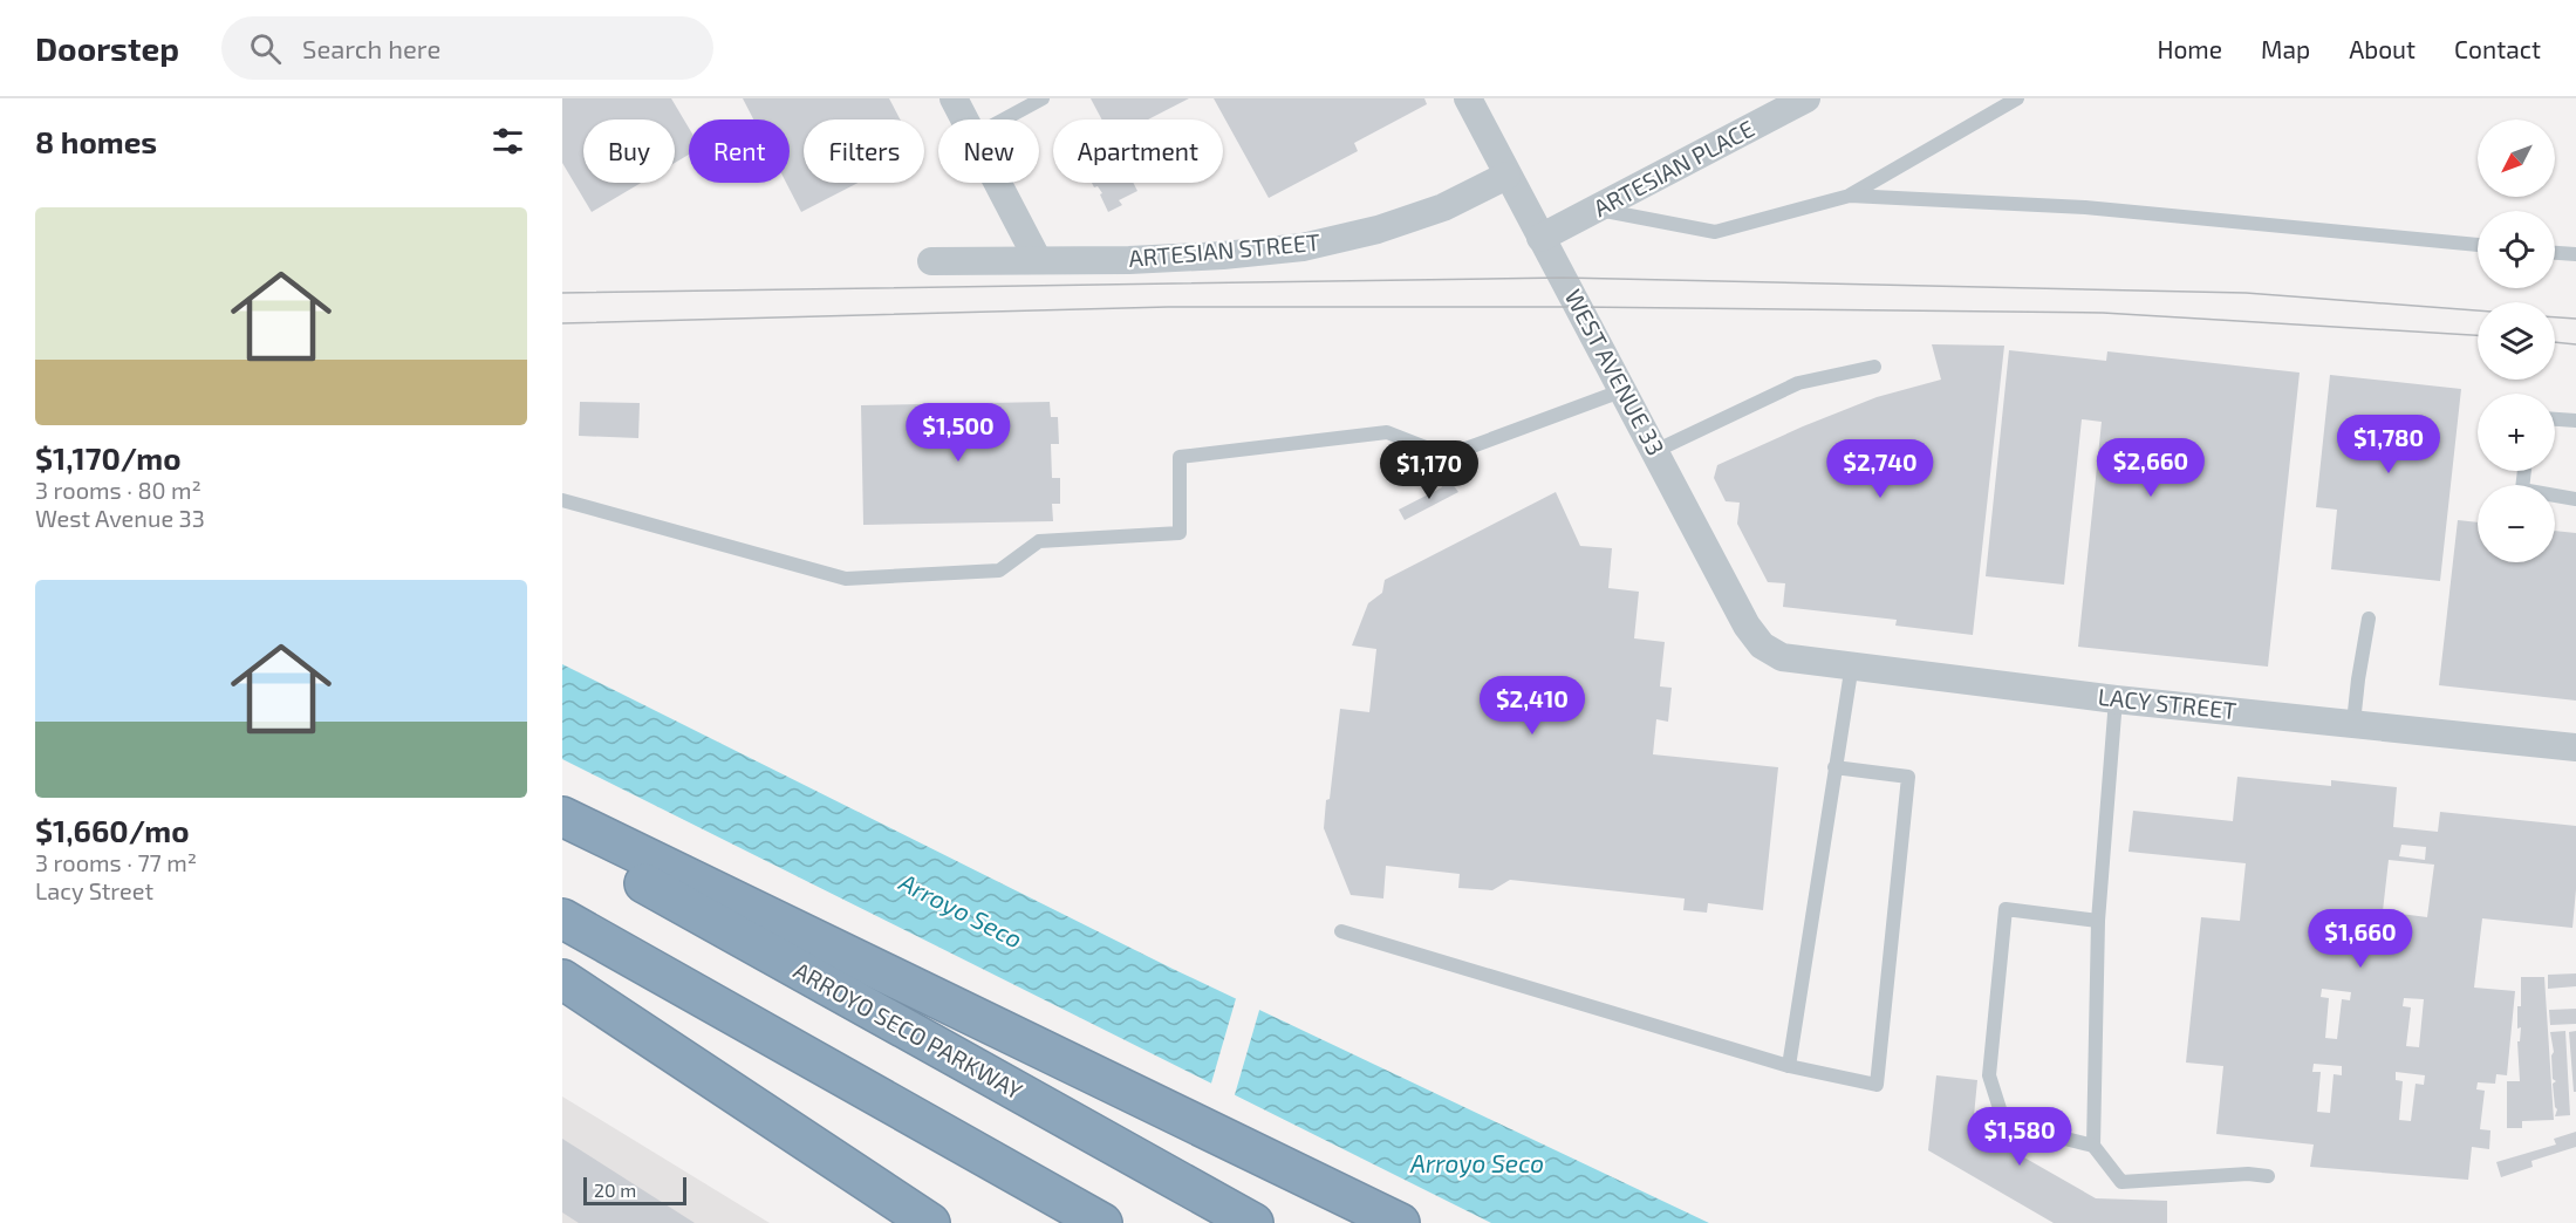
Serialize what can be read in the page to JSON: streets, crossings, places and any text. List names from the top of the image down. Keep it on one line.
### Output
{"streets":{"highway":["ARROYO SECO PARKWAY"],"street":["ARTESIAN PLACE","ARTESIAN STREET","WEST AVENUE 33","LACY STREET"]},"crossings":[["ARTESIAN PLACE","WEST AVENUE 33"],["ARTESIAN STREET","WEST AVENUE 33"],["WEST AVENUE 33","LACY STREET"]],"water":["Arroyo Seco"],"scale_bar":"20 m","north":"bottom left","page":{"header":"Doorstep","search":"Search here","nav":["Home","Map","About","Contact"],"heading":"8 homes","map_buttons":["+","−"],"chip":["Buy","Rent","Filters","New","Apartment"],"list":[{"name":"$1,170/mo","note":"3 rooms · 80 m² · West Avenue 33"},{"name":"$1,660/mo","note":"3 rooms · 77 m² · Lacy Street"}],"price":["$1,500","$1,780","$2,660","$2,740","$1,170","$2,410","$1,660","$1,580"],"scale":"20 m"}}
